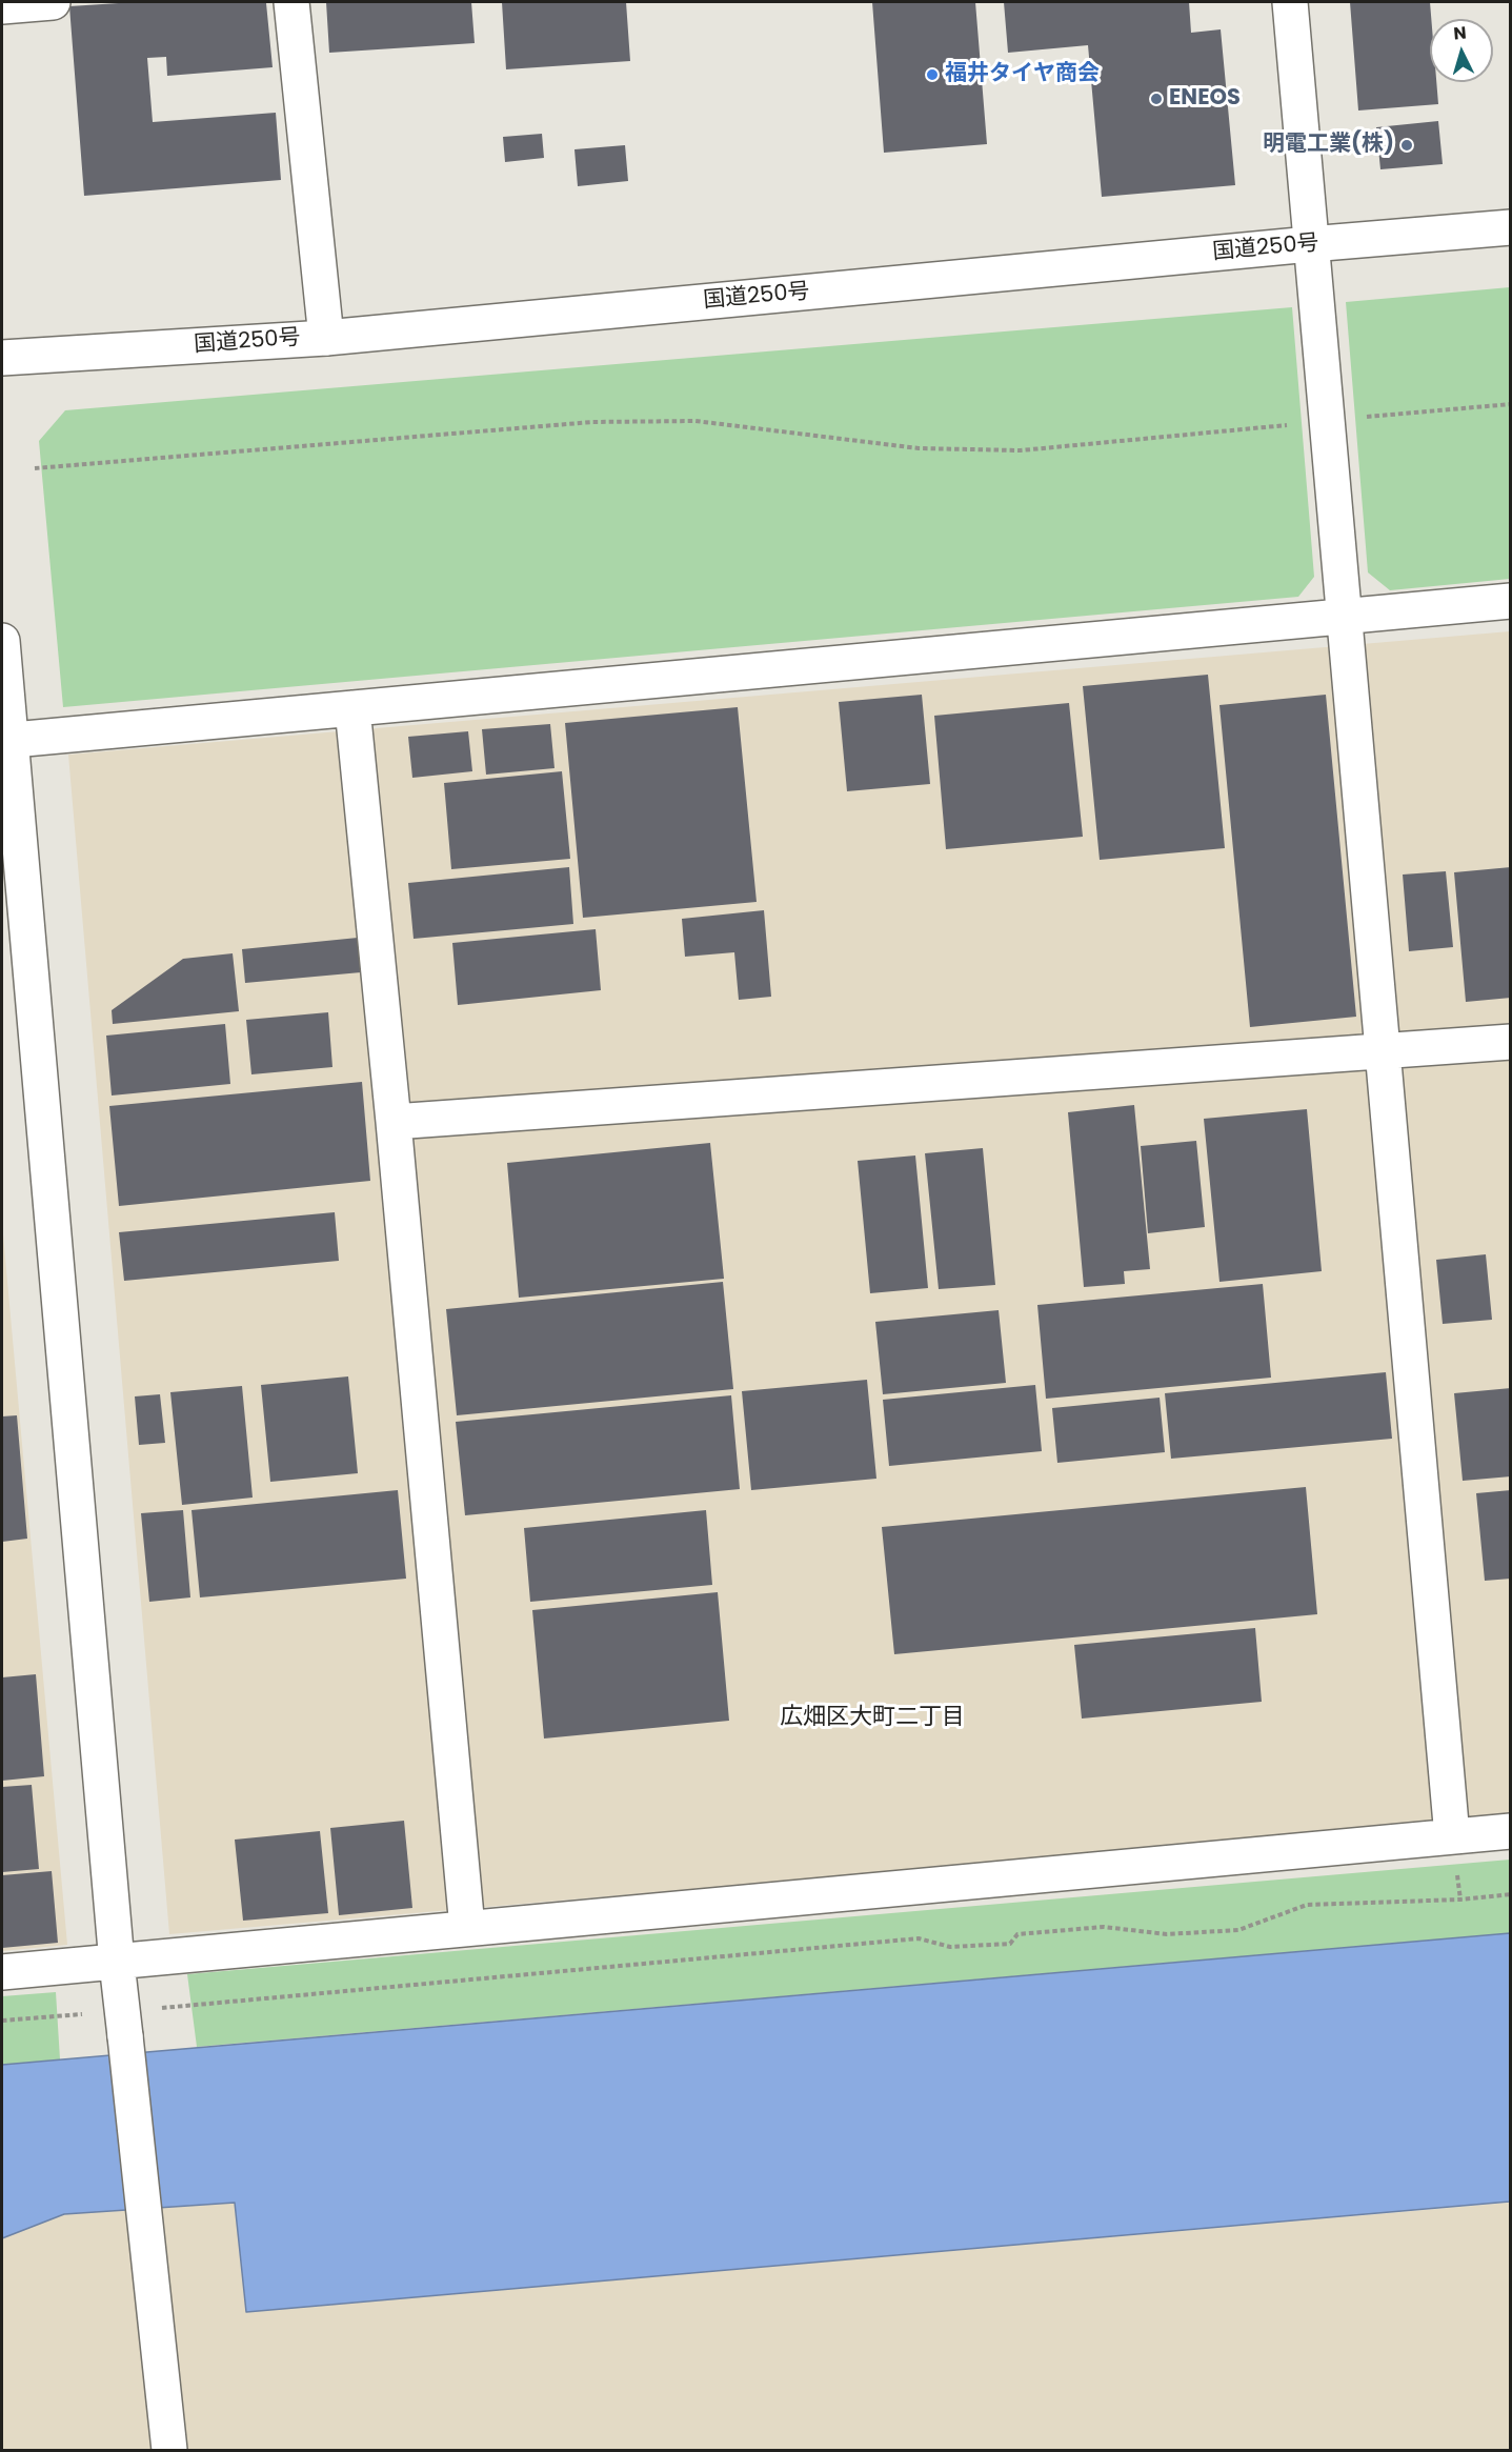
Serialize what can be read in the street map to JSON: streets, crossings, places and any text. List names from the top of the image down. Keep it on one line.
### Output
{"streets":{"main road":["国道250号"]},"districts":["広畑区大町二丁目"],"places":["福井タイヤ商会","ENEOS","明電工業(株)"],"north":"top"}
